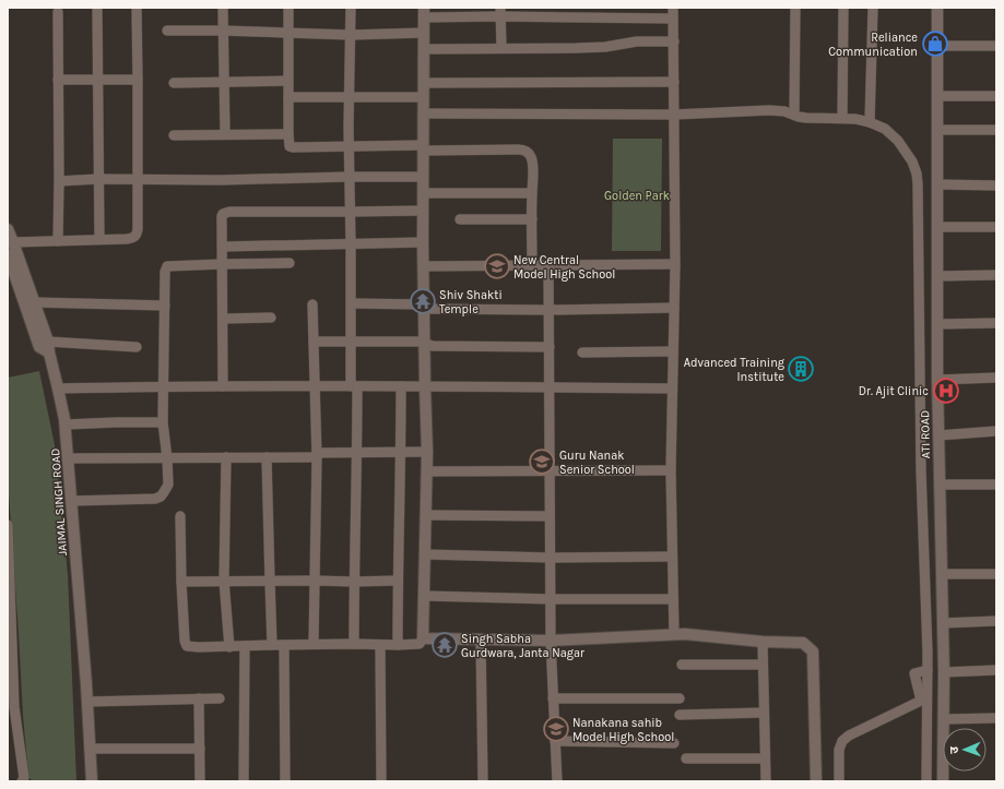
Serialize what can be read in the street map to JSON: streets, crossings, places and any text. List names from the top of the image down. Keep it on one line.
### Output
{"streets":{"street":["ATI ROAD","JAIMAL SINGH ROAD"]},"parks":["Golden Park"],"places":{"shop":["Reliance Communication"],"school or university":["New Central Model High School","Guru Nanak Senior School","Nanakana sahib Model High School"],"temple":["Shiv Shakti Temple","Singh Sabha Gurdwara, Janta Nagar"],"building":["Advanced Training Institute"],"hospital":["Dr. Ajit Clinic"]},"north":"left"}
